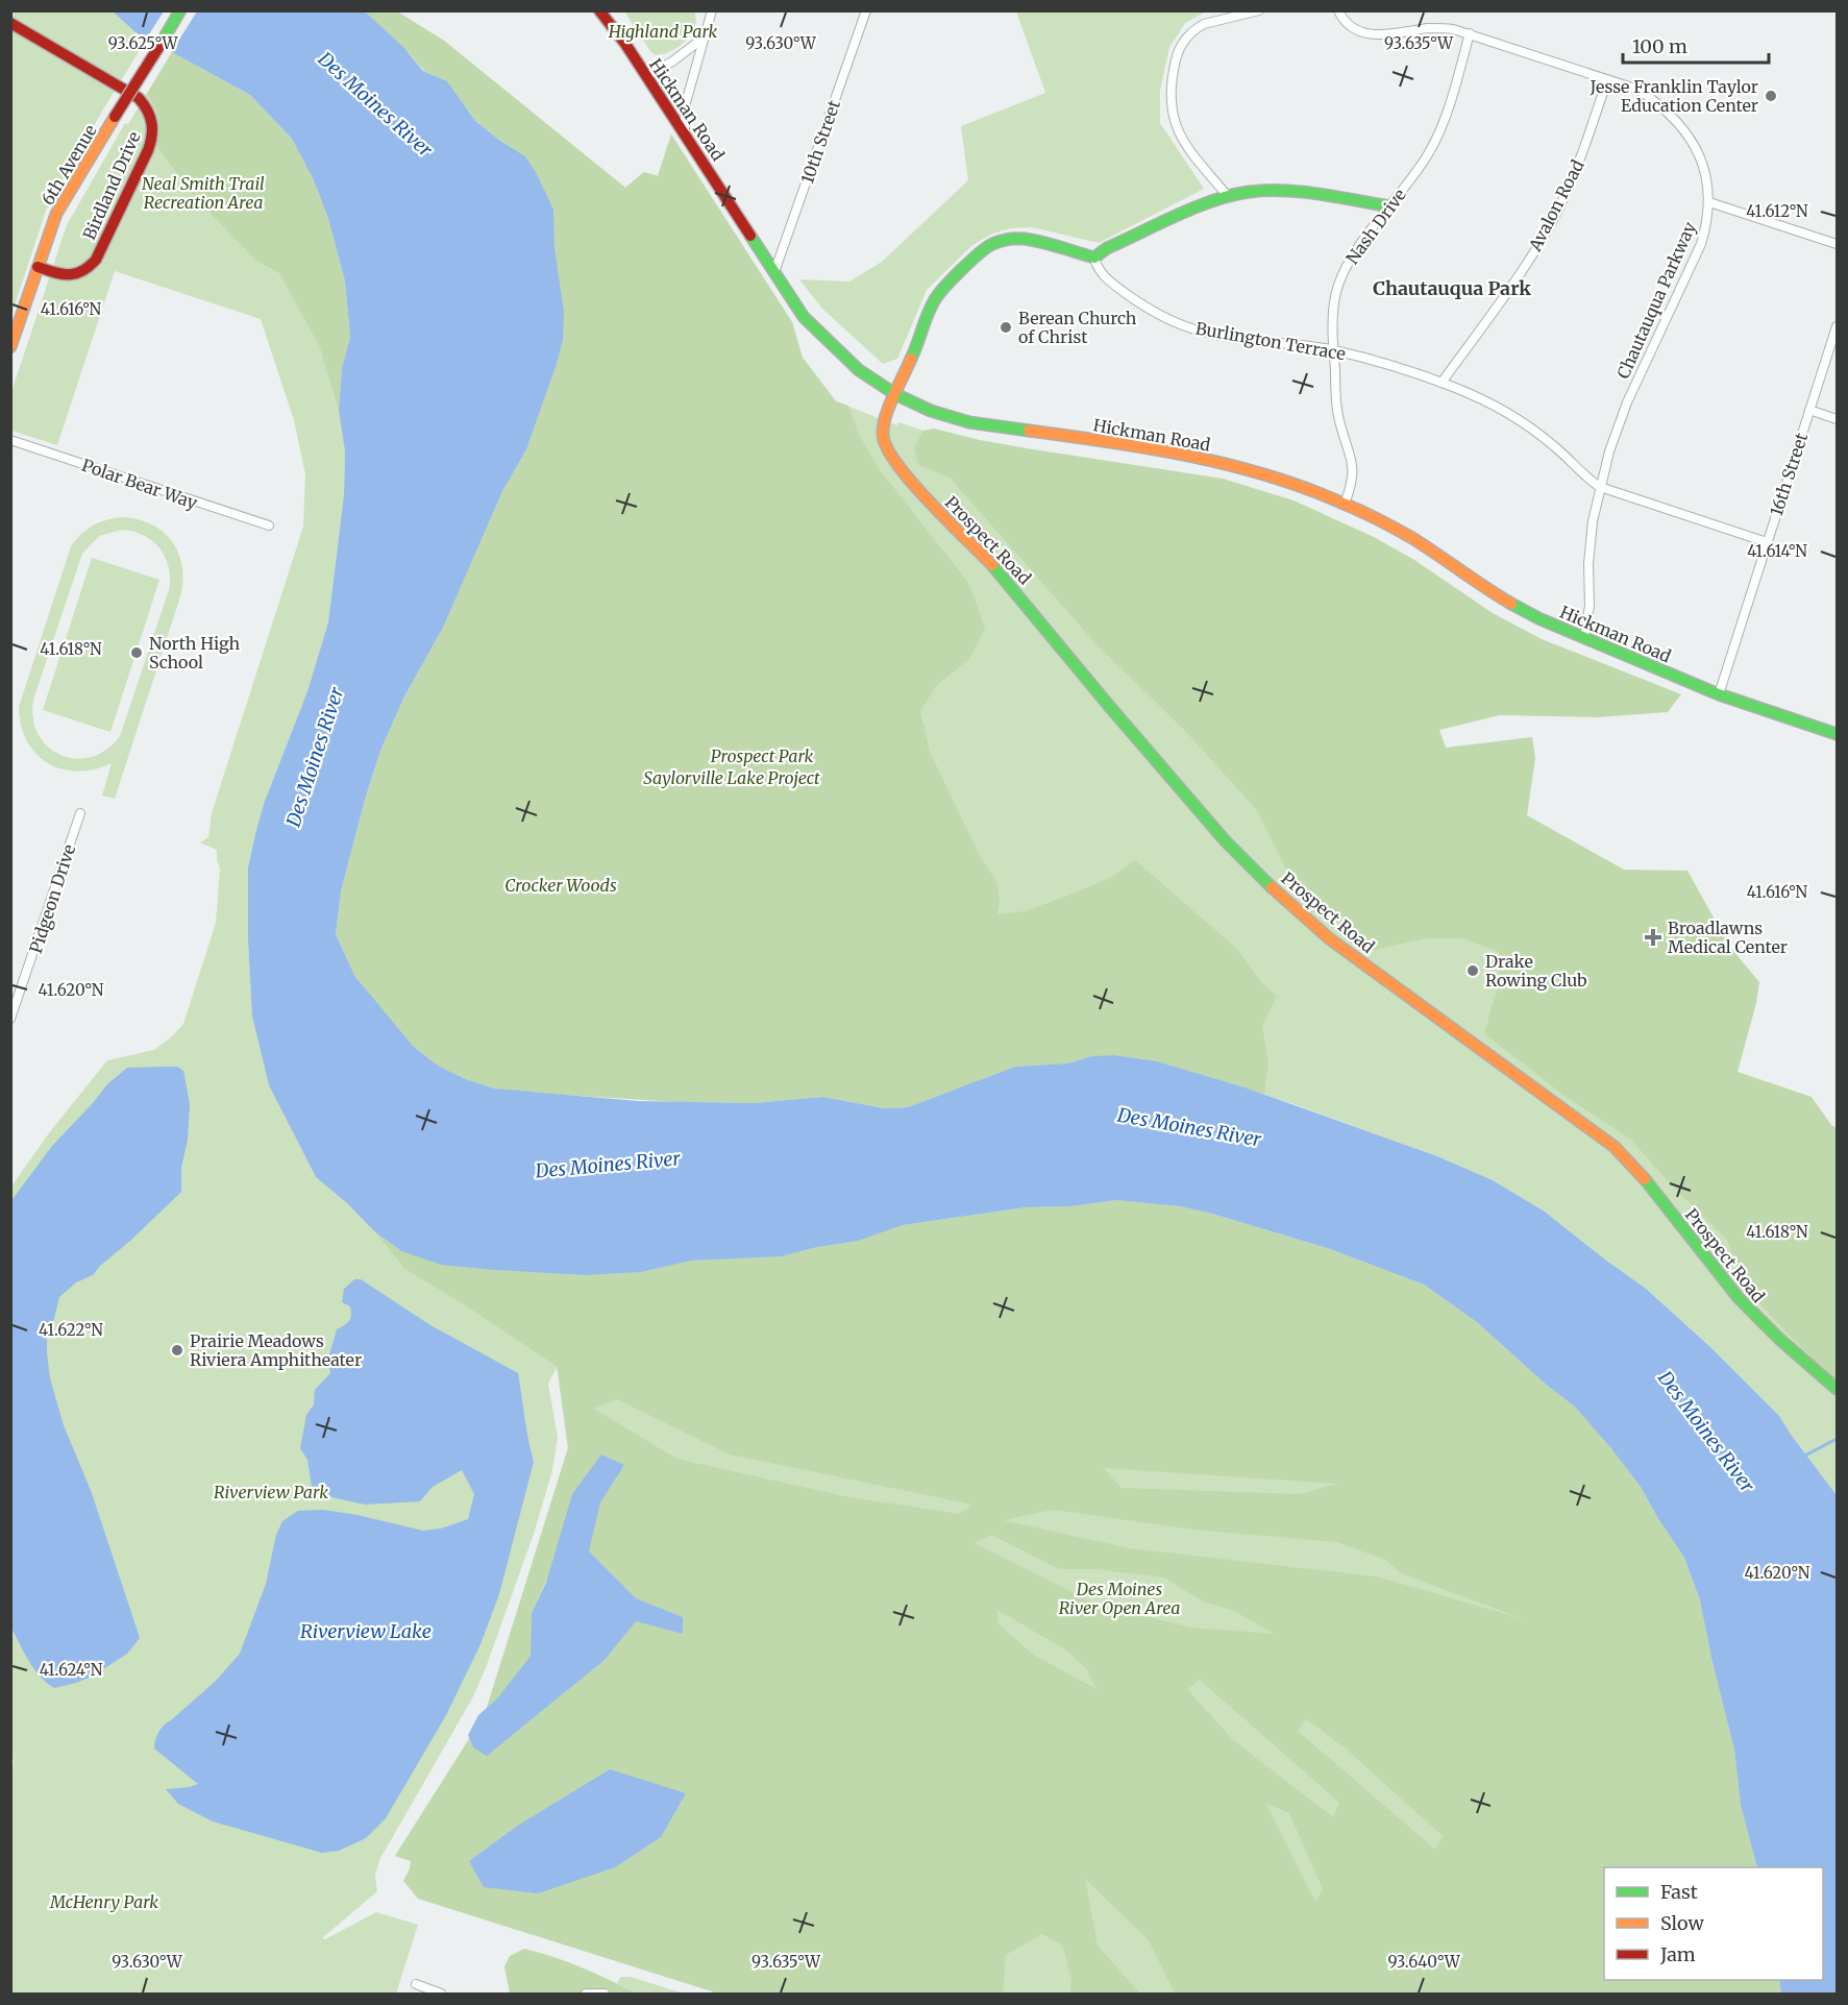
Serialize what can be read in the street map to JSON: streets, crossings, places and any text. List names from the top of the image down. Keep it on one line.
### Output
{"streets":{"street":["Hickman Road","10th Street","6th Avenue","Birdland Drive","Avalon Road","Nash Drive","Chautauqua Parkway","Burlington Terrace","16th Street","Polar Bear Way","Prospect Road","Pidgeon Drive"]},"crossings":[["Hickman Road","10th Street"],["Hickman Road","Nash Drive"],["Hickman Road","Chautauqua Parkway"],["Hickman Road","16th Street"],["Hickman Road","Prospect Road"],["6th Avenue","Birdland Drive"],["Avalon Road","Chautauqua Parkway"],["Avalon Road","Burlington Terrace"],["Nash Drive","Chautauqua Parkway"],["Nash Drive","Burlington Terrace"],["Chautauqua Parkway","Burlington Terrace"],["Burlington Terrace","16th Street"]],"districts":["Chautauqua Park"],"water":["Des Moines River","Riverview Lake"],"parks":["Highland Park","Neal Smith Trail Recreation Area","Prospect Park","Saylorville Lake Project","Crocker Woods","Riverview Park","Des Moines River Open Area","McHenry Park"],"places":{"other":["Jesse Franklin Taylor Education Center","Berean Church of Christ","North High School","Drake Rowing Club","Prairie Meadows Riviera Amphitheater"],"health":["Broadlawns Medical Center"]},"legend":["Fast","Slow","Jam"],"scale_bar":"100 m","coordinates":["93.625°W","93.630°W","93.635°W","41.612°N","41.616°N","41.614°N","41.618°N","41.620°N","41.622°N","41.624°N","93.640°W"]}
